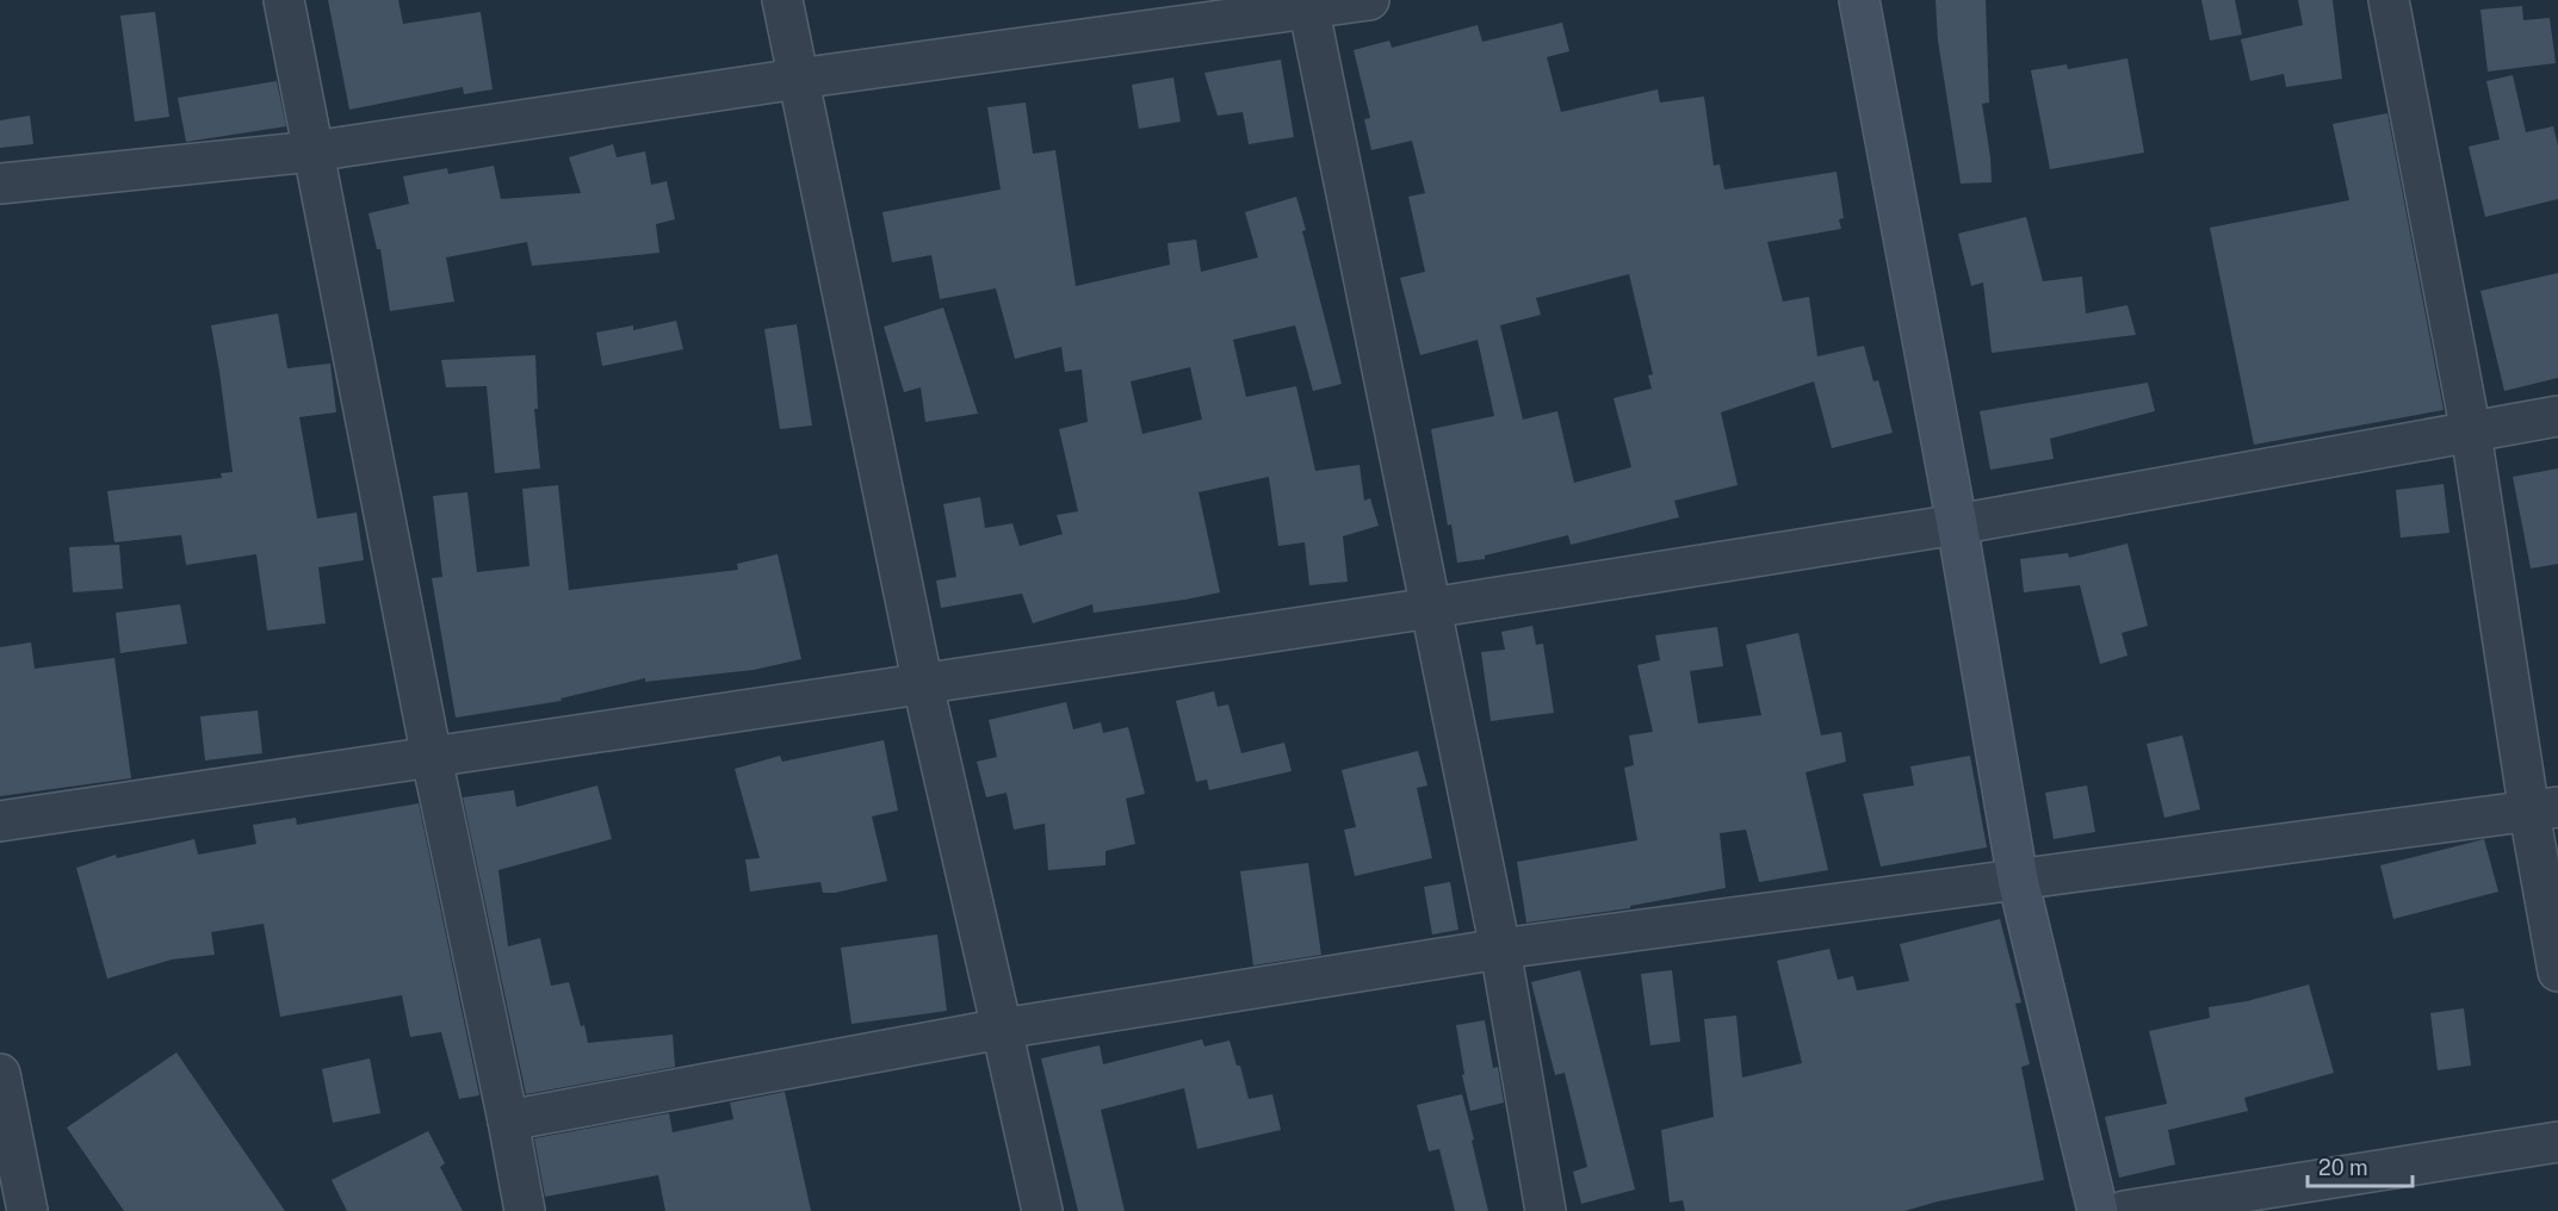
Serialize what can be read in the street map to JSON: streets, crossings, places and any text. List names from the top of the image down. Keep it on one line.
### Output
{"scale_bar":"20 m"}
